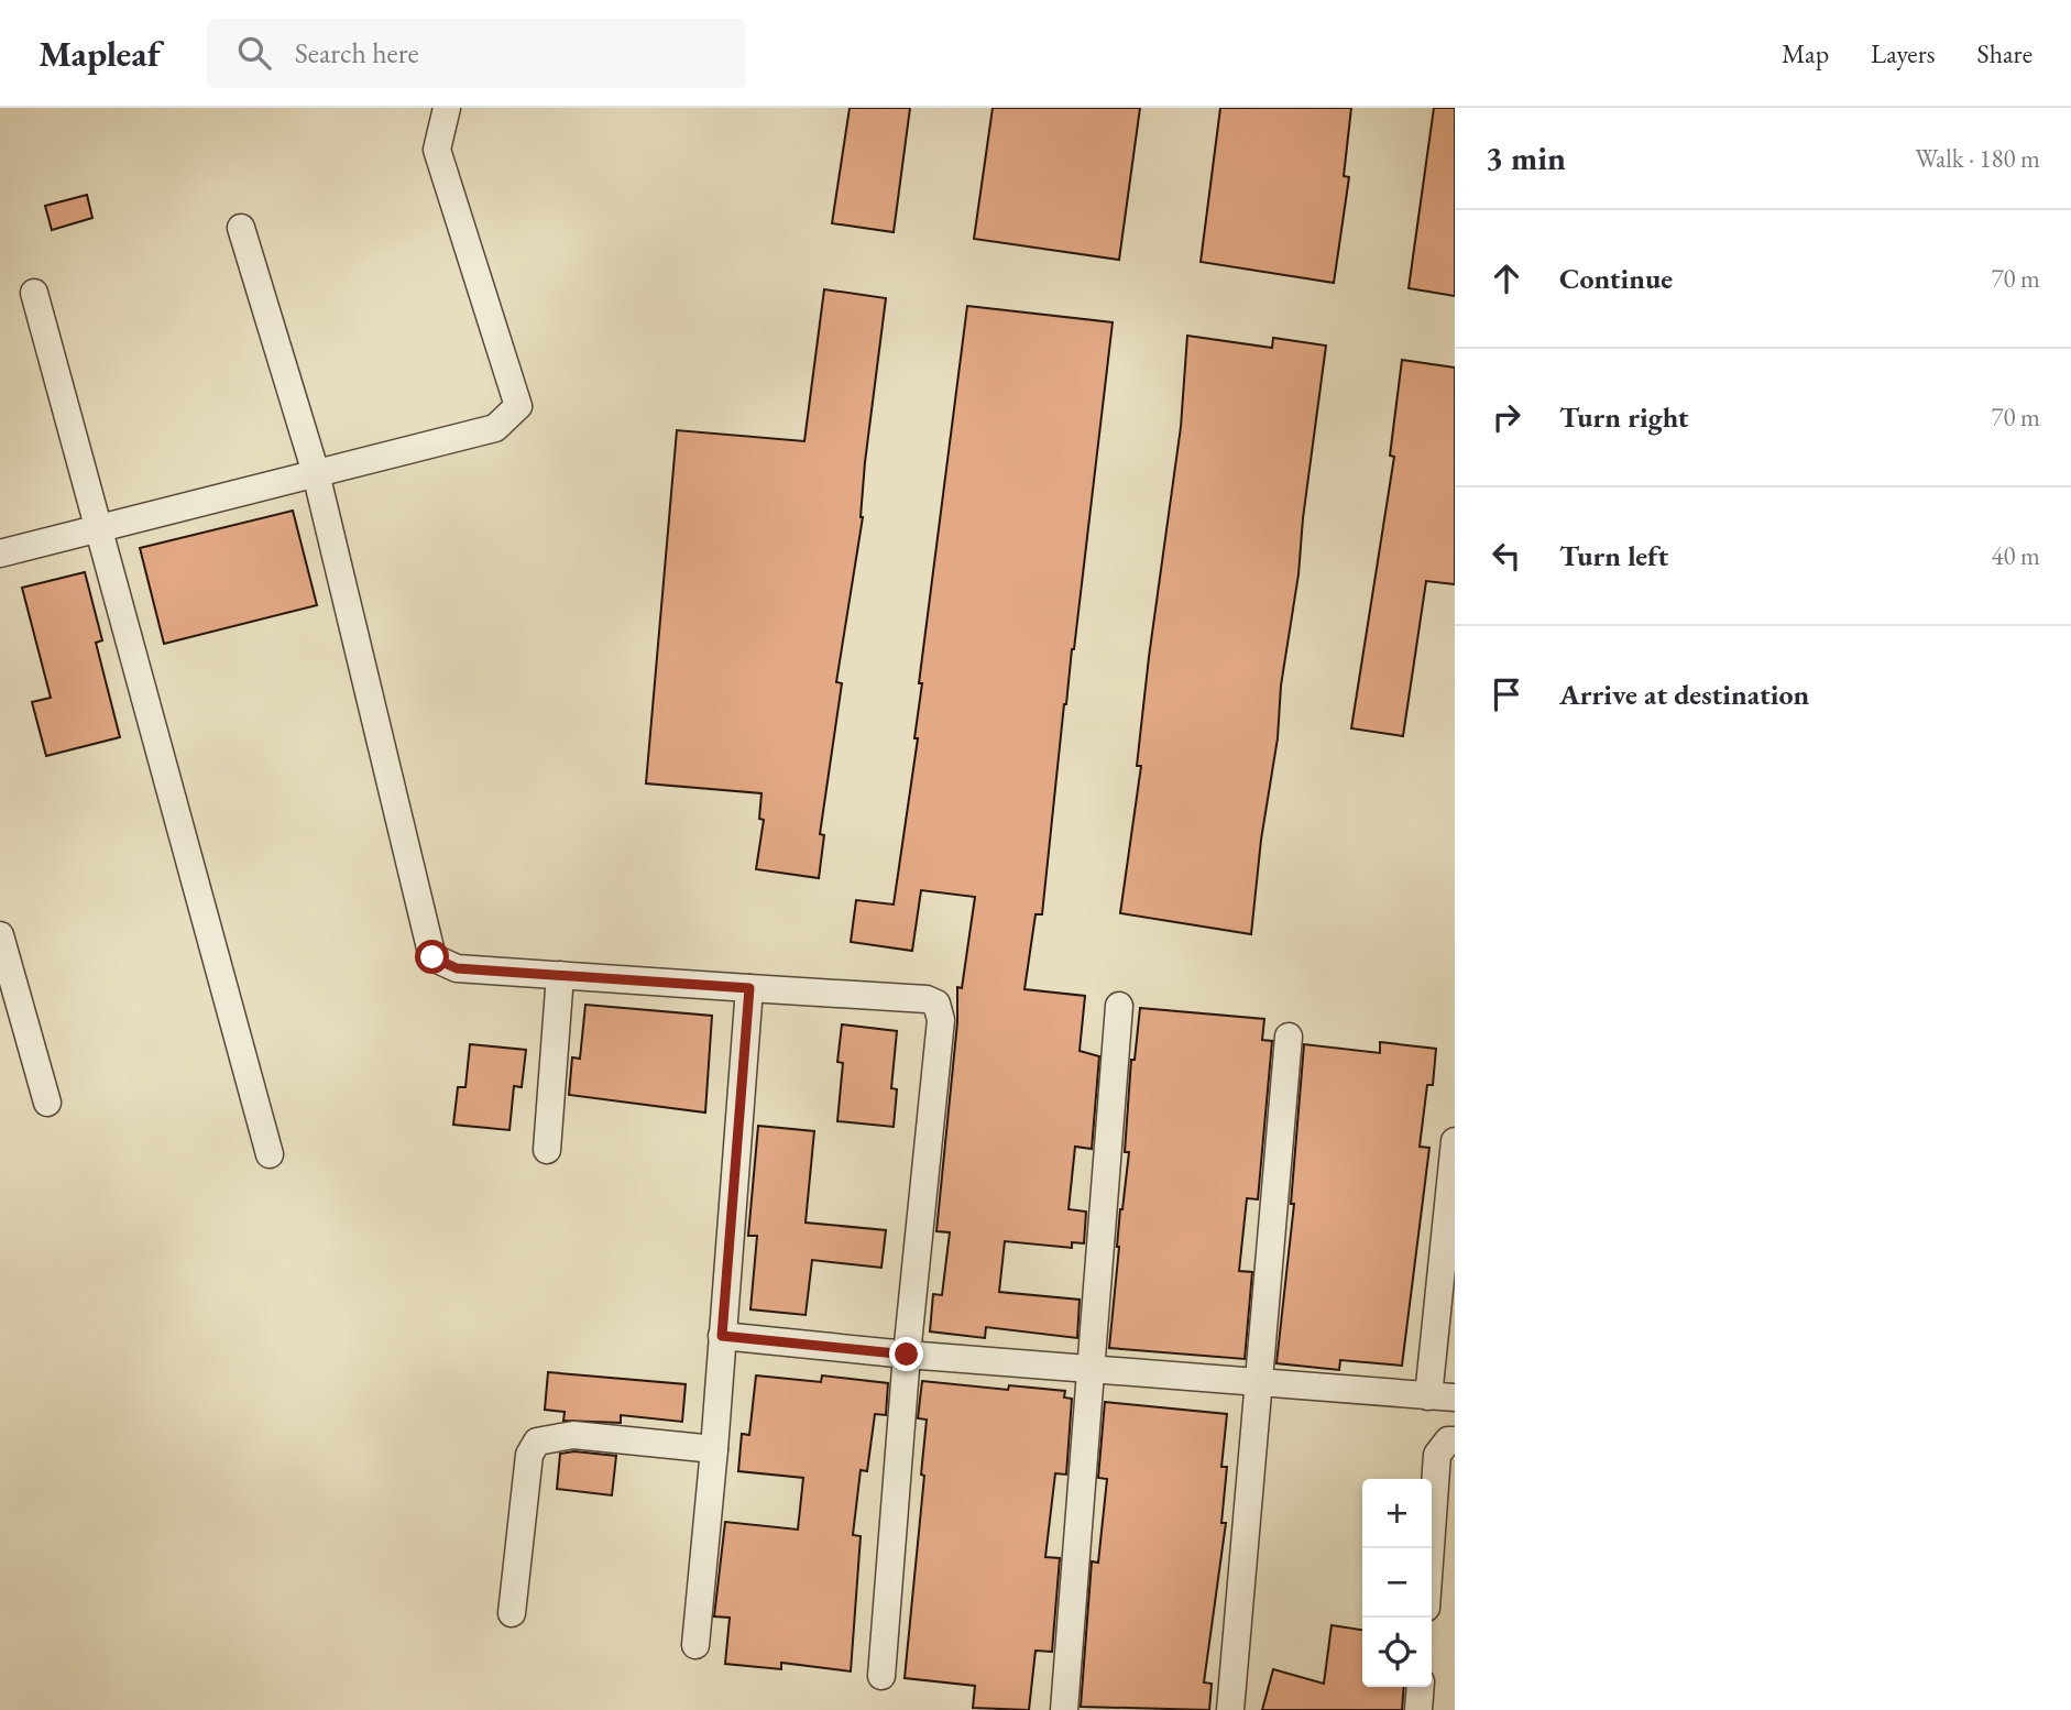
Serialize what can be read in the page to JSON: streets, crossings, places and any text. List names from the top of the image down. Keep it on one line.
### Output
{"page":{"header":"Mapleaf","search":"Search here","nav":["Map","Layers","Share"],"heading":["3 min","Walk · 180 m"],"list":[["Continue","70 m"],["Turn right","70 m"],["Turn left","40 m"],"Arrive at destination"],"map_buttons":["+","−"]}}
